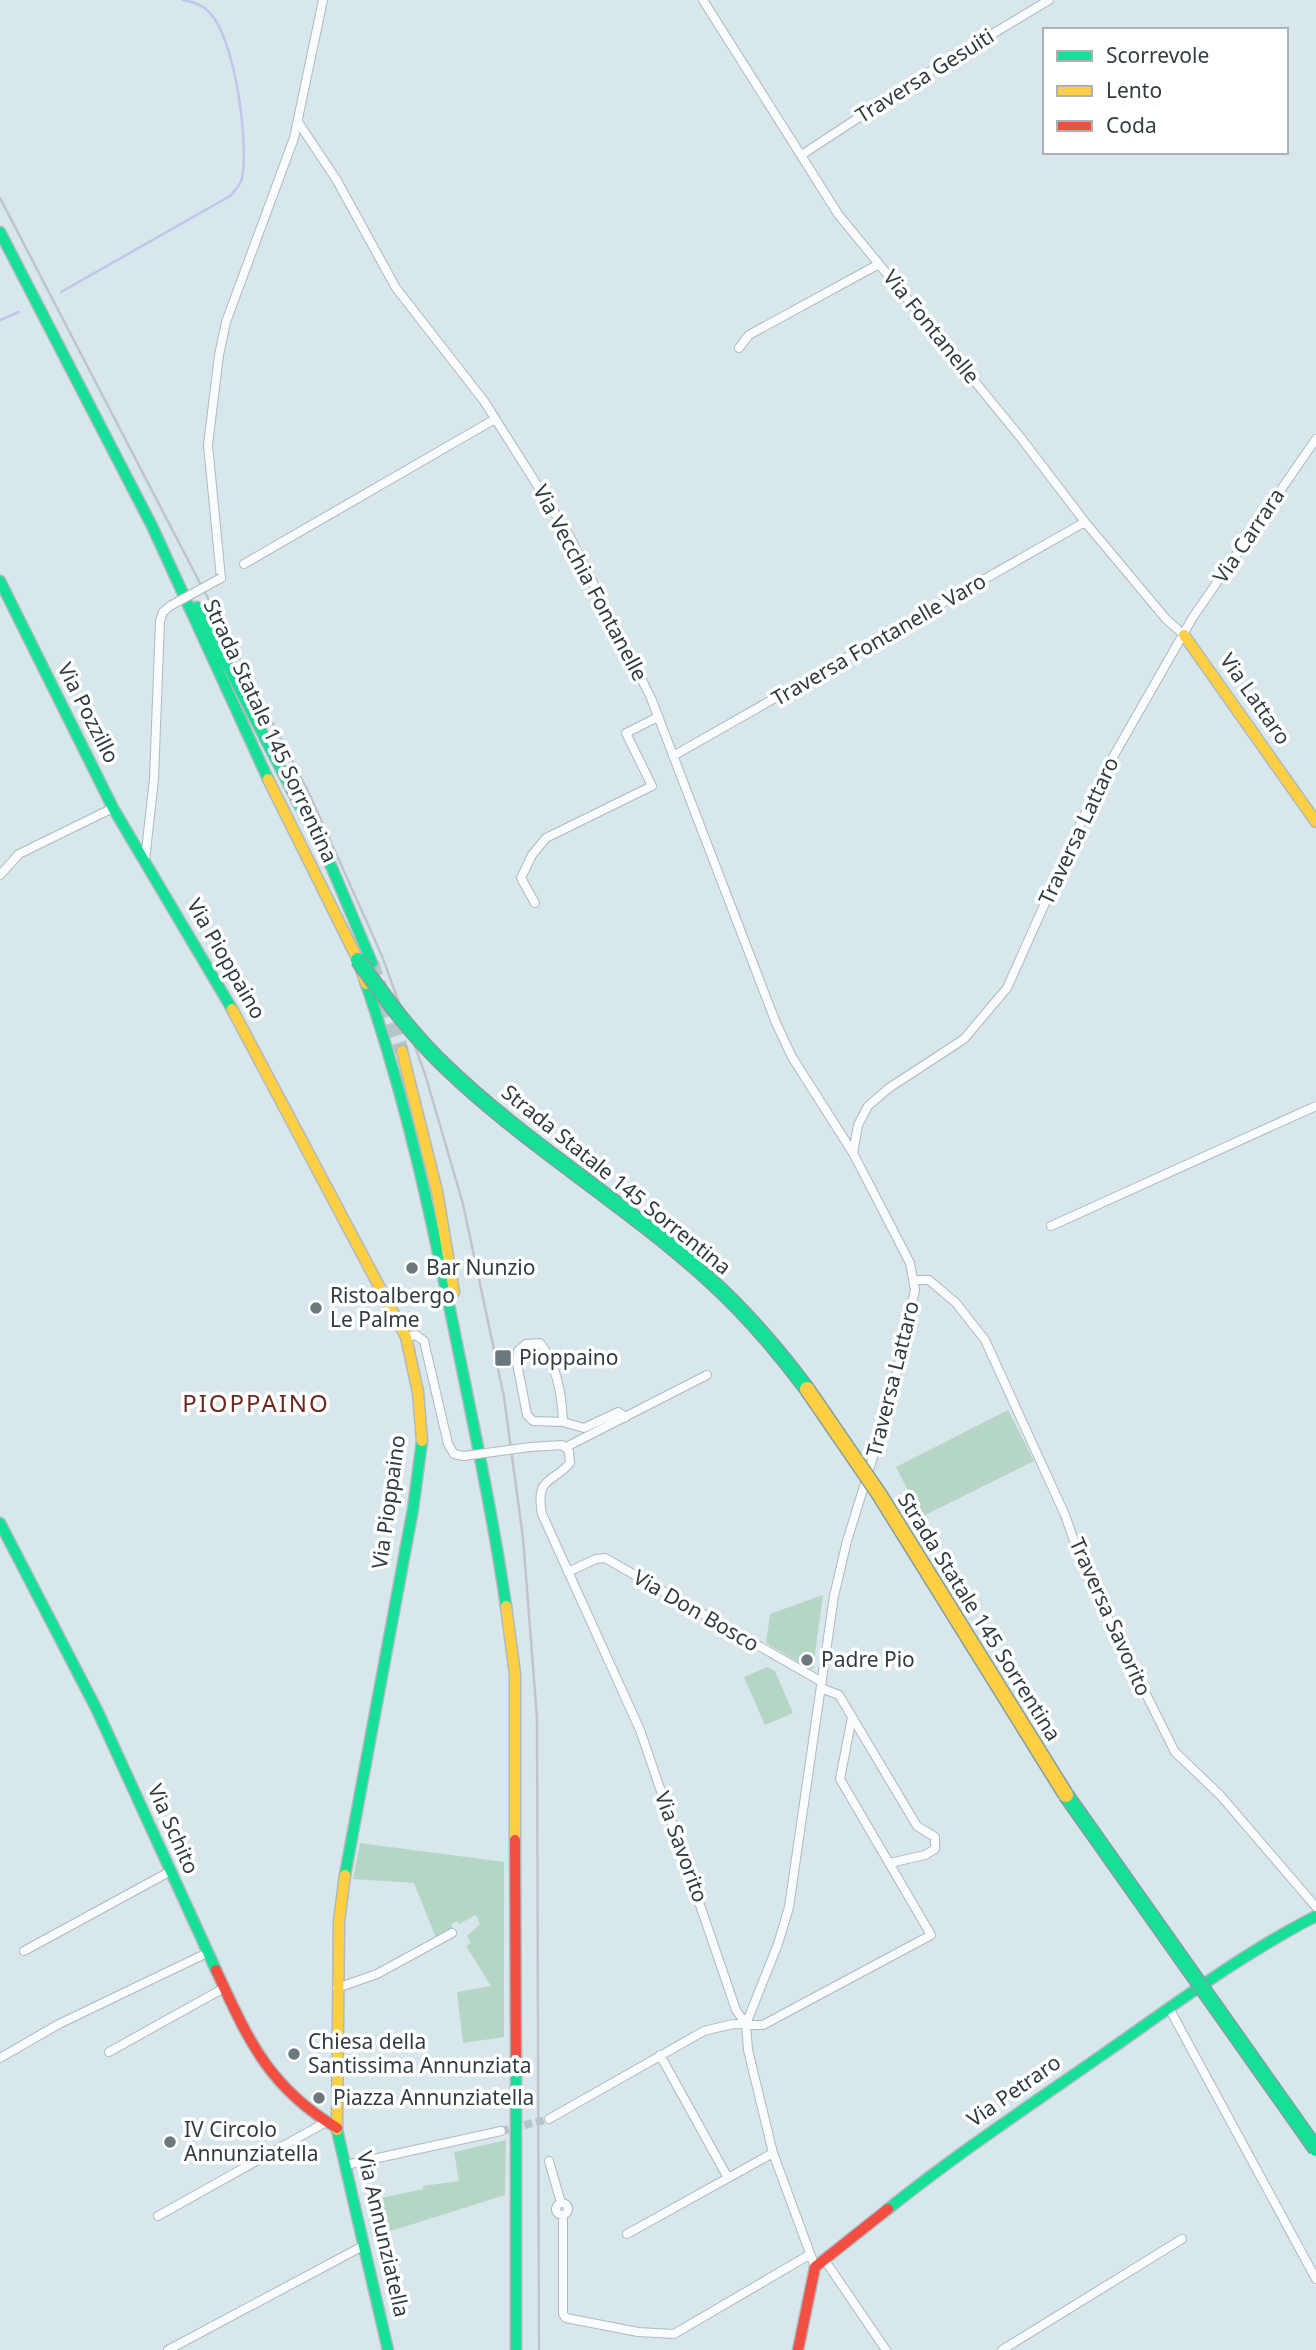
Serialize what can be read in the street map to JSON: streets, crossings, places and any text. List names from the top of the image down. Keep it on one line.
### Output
{"streets":{"main road":["Via Lattaro","Via Pozzillo","Strada Statale 145 Sorrentina","Via Pioppaino","Via Schito","Via Petraro","Via Annunziatella"],"street":["Traversa Gesuiti","Via Fontanelle","Via Carrara","Via Vecchia Fontanelle","Traversa Fontanelle Varo","Traversa Lattaro","Via Don Bosco","Traversa Savorito","Via Savorito"]},"crossings":[["Traversa Gesuiti","Via Fontanelle"],["Via Fontanelle","Via Carrara"],["Via Fontanelle","Traversa Fontanelle Varo"],["Via Fontanelle","Via Lattaro"],["Via Fontanelle","Traversa Lattaro"],["Via Carrara","Via Lattaro"],["Via Carrara","Traversa Lattaro"],["Via Vecchia Fontanelle","Traversa Fontanelle Varo"],["Via Vecchia Fontanelle","Traversa Lattaro"],["Via Lattaro","Traversa Lattaro"],["Via Pozzillo","Via Pioppaino"],["Traversa Lattaro","Via Don Bosco"],["Traversa Lattaro","Traversa Savorito"],["Traversa Lattaro","Via Savorito"],["Via Pioppaino","Via Schito"],["Via Pioppaino","Via Annunziatella"],["Via Don Bosco","Via Savorito"],["Via Schito","Via Annunziatella"],["Via Savorito","Via Petraro"]],"districts":["PIOPPAINO"],"places":{"other":["Bar Nunzio","Ristoalbergo Le Palme","Padre Pio","Chiesa della Santissima Annunziata","Piazza Annunziatella","IV Circolo Annunziatella"],"transit":["Pioppaino"]},"legend":["Scorrevole","Lento","Coda"]}
